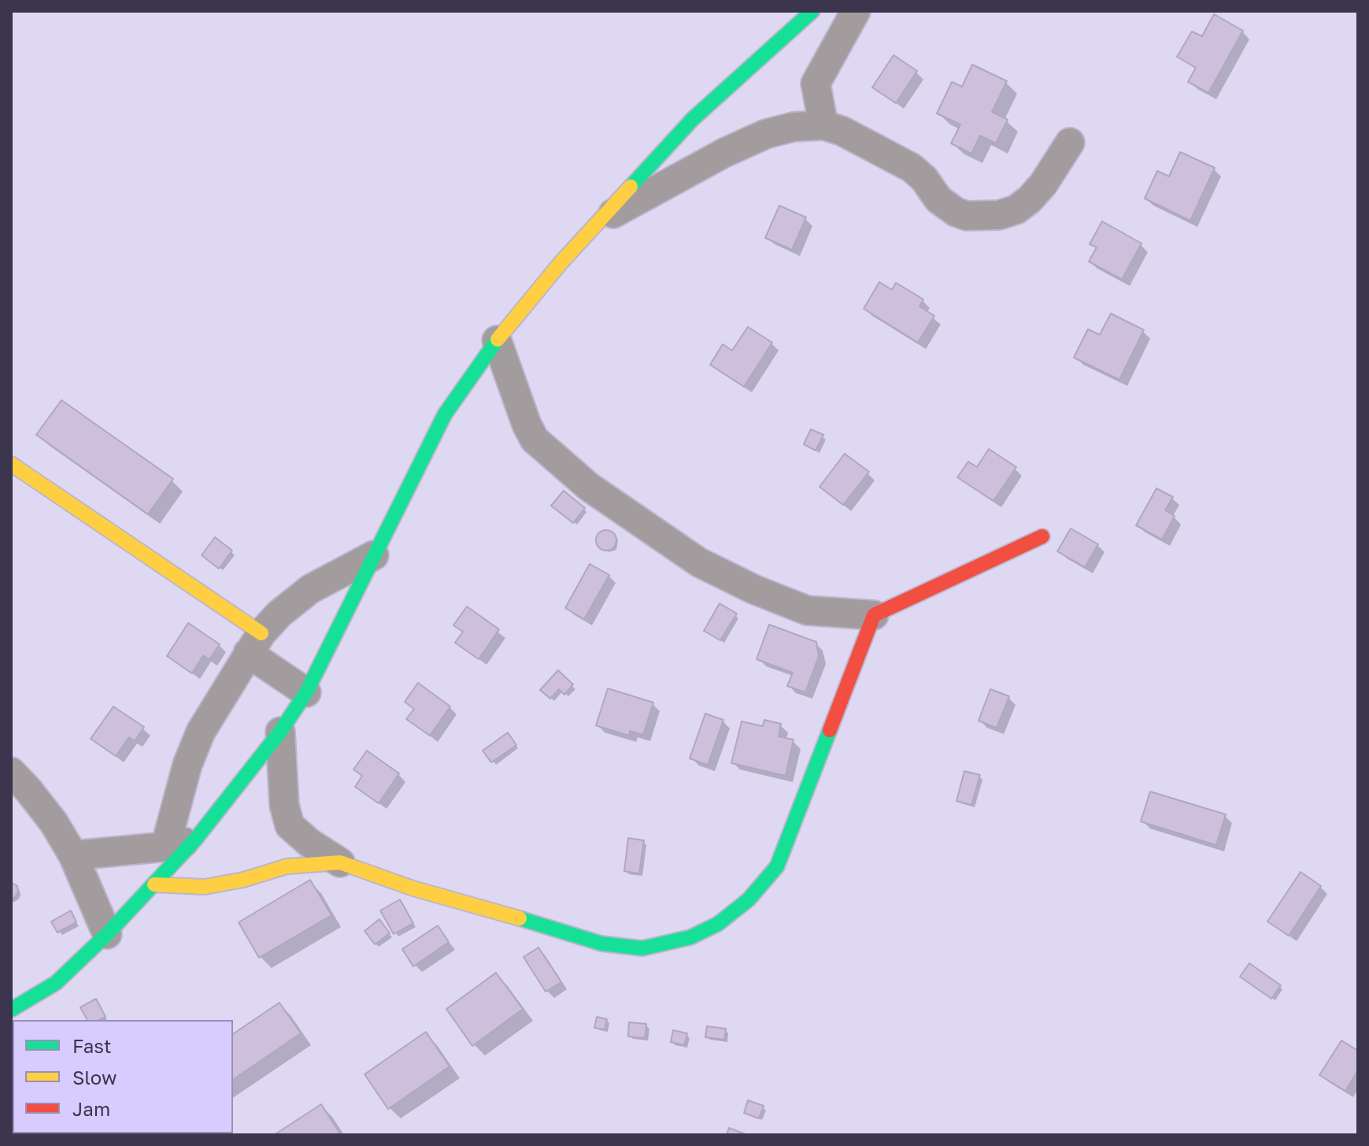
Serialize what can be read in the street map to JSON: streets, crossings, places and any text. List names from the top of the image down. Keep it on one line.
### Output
{"legend":["Fast","Slow","Jam"]}
